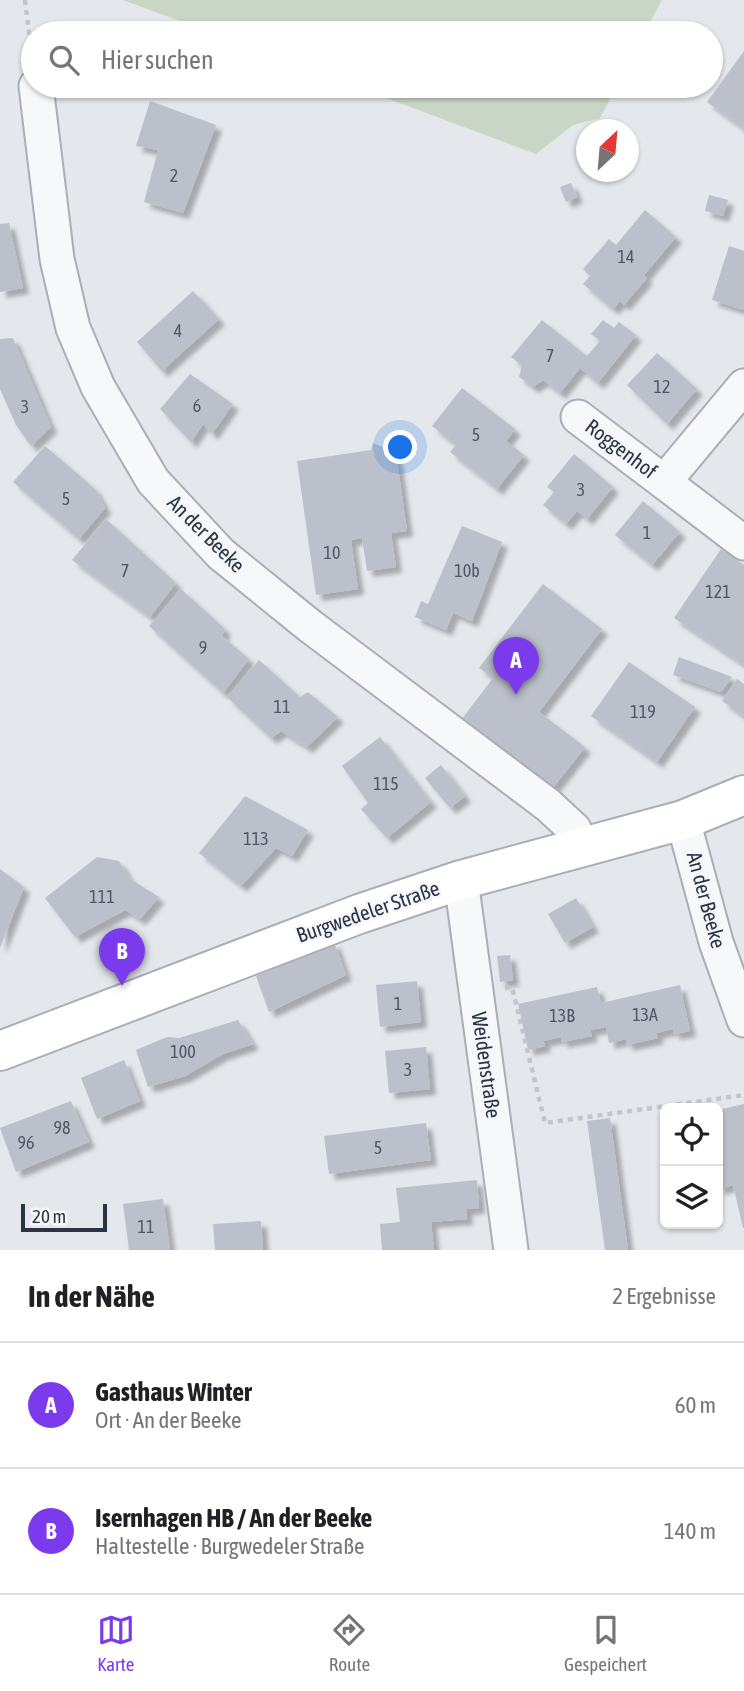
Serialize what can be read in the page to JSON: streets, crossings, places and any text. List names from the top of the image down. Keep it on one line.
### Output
{"streets":{"main road":["Burgwedeler Straße"],"street":["Roggenhof","An der Beeke","Weidenstraße"]},"crossings":[["An der Beeke","Burgwedeler Straße"],["Burgwedeler Straße","Weidenstraße"]],"house_numbers":["2","14","4","7","12","6","3","5","3","5","1","10","7","10b","121","9","11","119","115","113","111","1","13A","13B","100","3","98","96","5","11"],"scale_bar":"20 m","north":"top right","page":{"search":"Hier suchen","pins":["A","B"],"scale":"20 m","heading":["In der Nähe","2 Ergebnisse"],"list":[{"mark":"A","name":"Gasthaus Winter","note":"Ort · An der Beeke","value":"60 m"},{"mark":"B","name":"Isernhagen HB / An der Beeke","note":"Haltestelle · Burgwedeler Straße","value":"140 m"}],"nav":["Karte","Route","Gespeichert"]}}
